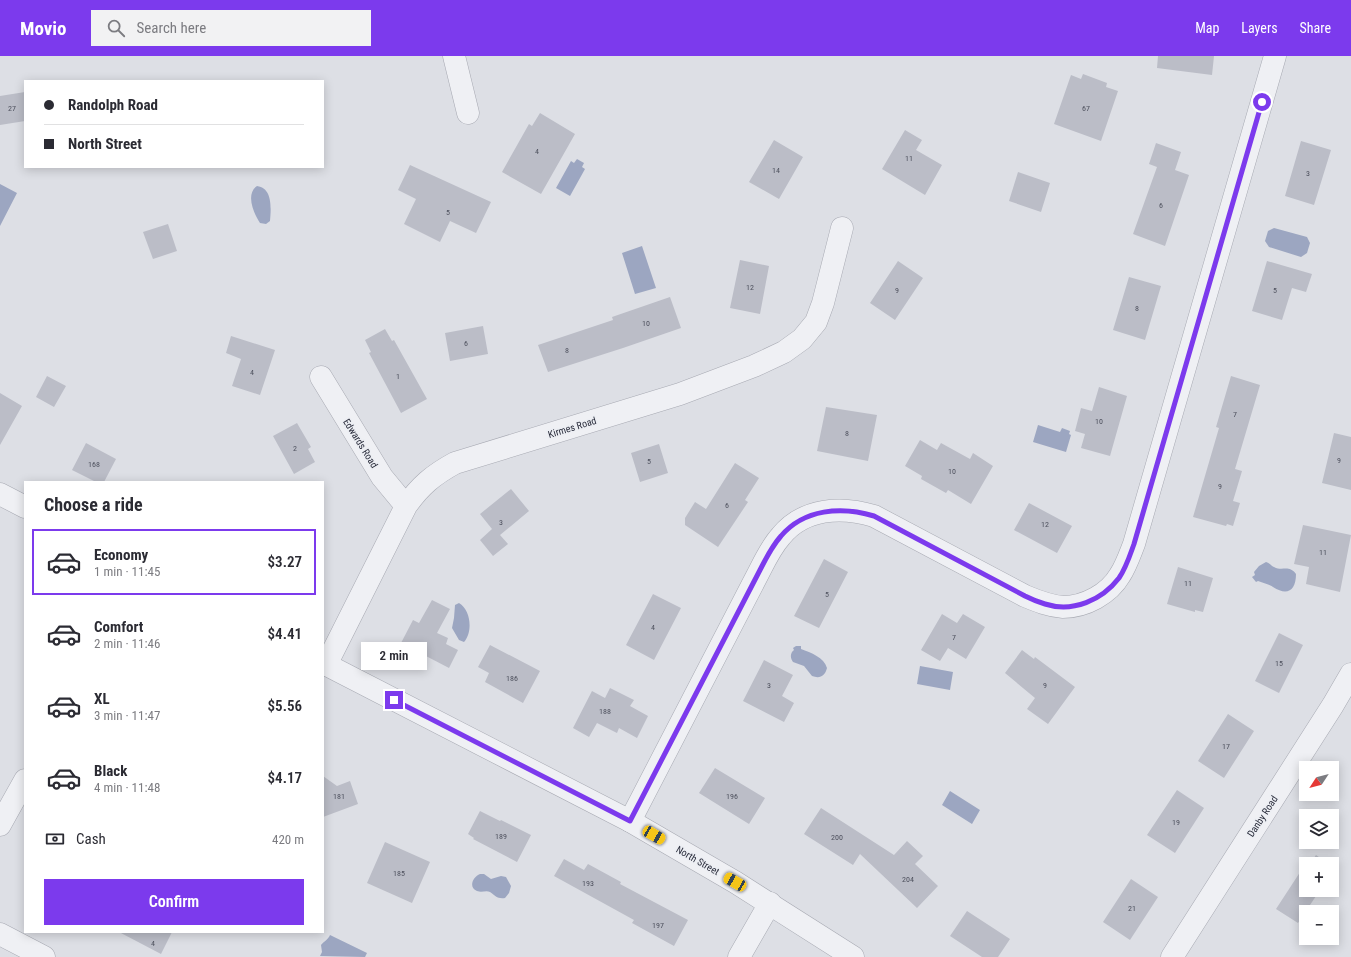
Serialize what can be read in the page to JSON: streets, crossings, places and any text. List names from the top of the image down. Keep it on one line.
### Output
{"streets":{"street":["Kirmes Road","Edwards Road","Danby Road","North Street"]},"crossings":[["Kirmes Road","Edwards Road"],["Kirmes Road","North Street"]],"house_numbers":["27","67","4","11","14","3","6","5","12","9","5","8","10","6","8","4","1","7","10","8","2","9","5","168","10","9","6","3","12","11","11","5","4","7","15","186","3","9","188","17","181","196","19","189","200","185","204","193","21","197","4"],"north":"bottom left","page":{"header":"Movio","search":"Search here","nav":["Map","Layers","Share"],"banner":["Randolph Road","North Street"],"heading":"Choose a ride","list":[{"name":"Economy","note":"1 min · 11:45","value":"$3.27"},{"name":"Comfort","note":"2 min · 11:46","value":"$4.41"},{"name":"XL","note":"3 min · 11:47","value":"$5.56"},{"name":"Black","note":"4 min · 11:48","value":"$4.17"}],"bubble":"2 min","map_buttons":["+","−"],"pay":["Cash","420 m"],"buttons":"Confirm"}}
